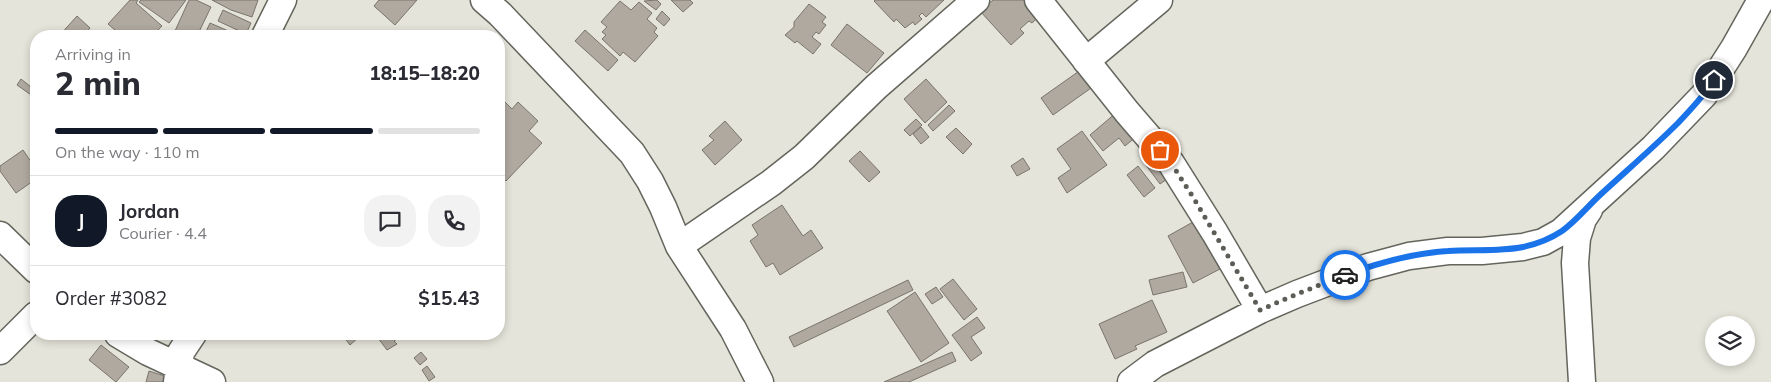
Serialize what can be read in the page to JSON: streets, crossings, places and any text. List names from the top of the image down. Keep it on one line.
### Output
{"page":{"heading":["2 min","Arriving in","18:15–18:20"],"panel":["Jordan","Courier · 4.4","Order #3082","$15.43"],"bar":"On the way · 110 m","round":"J"}}
